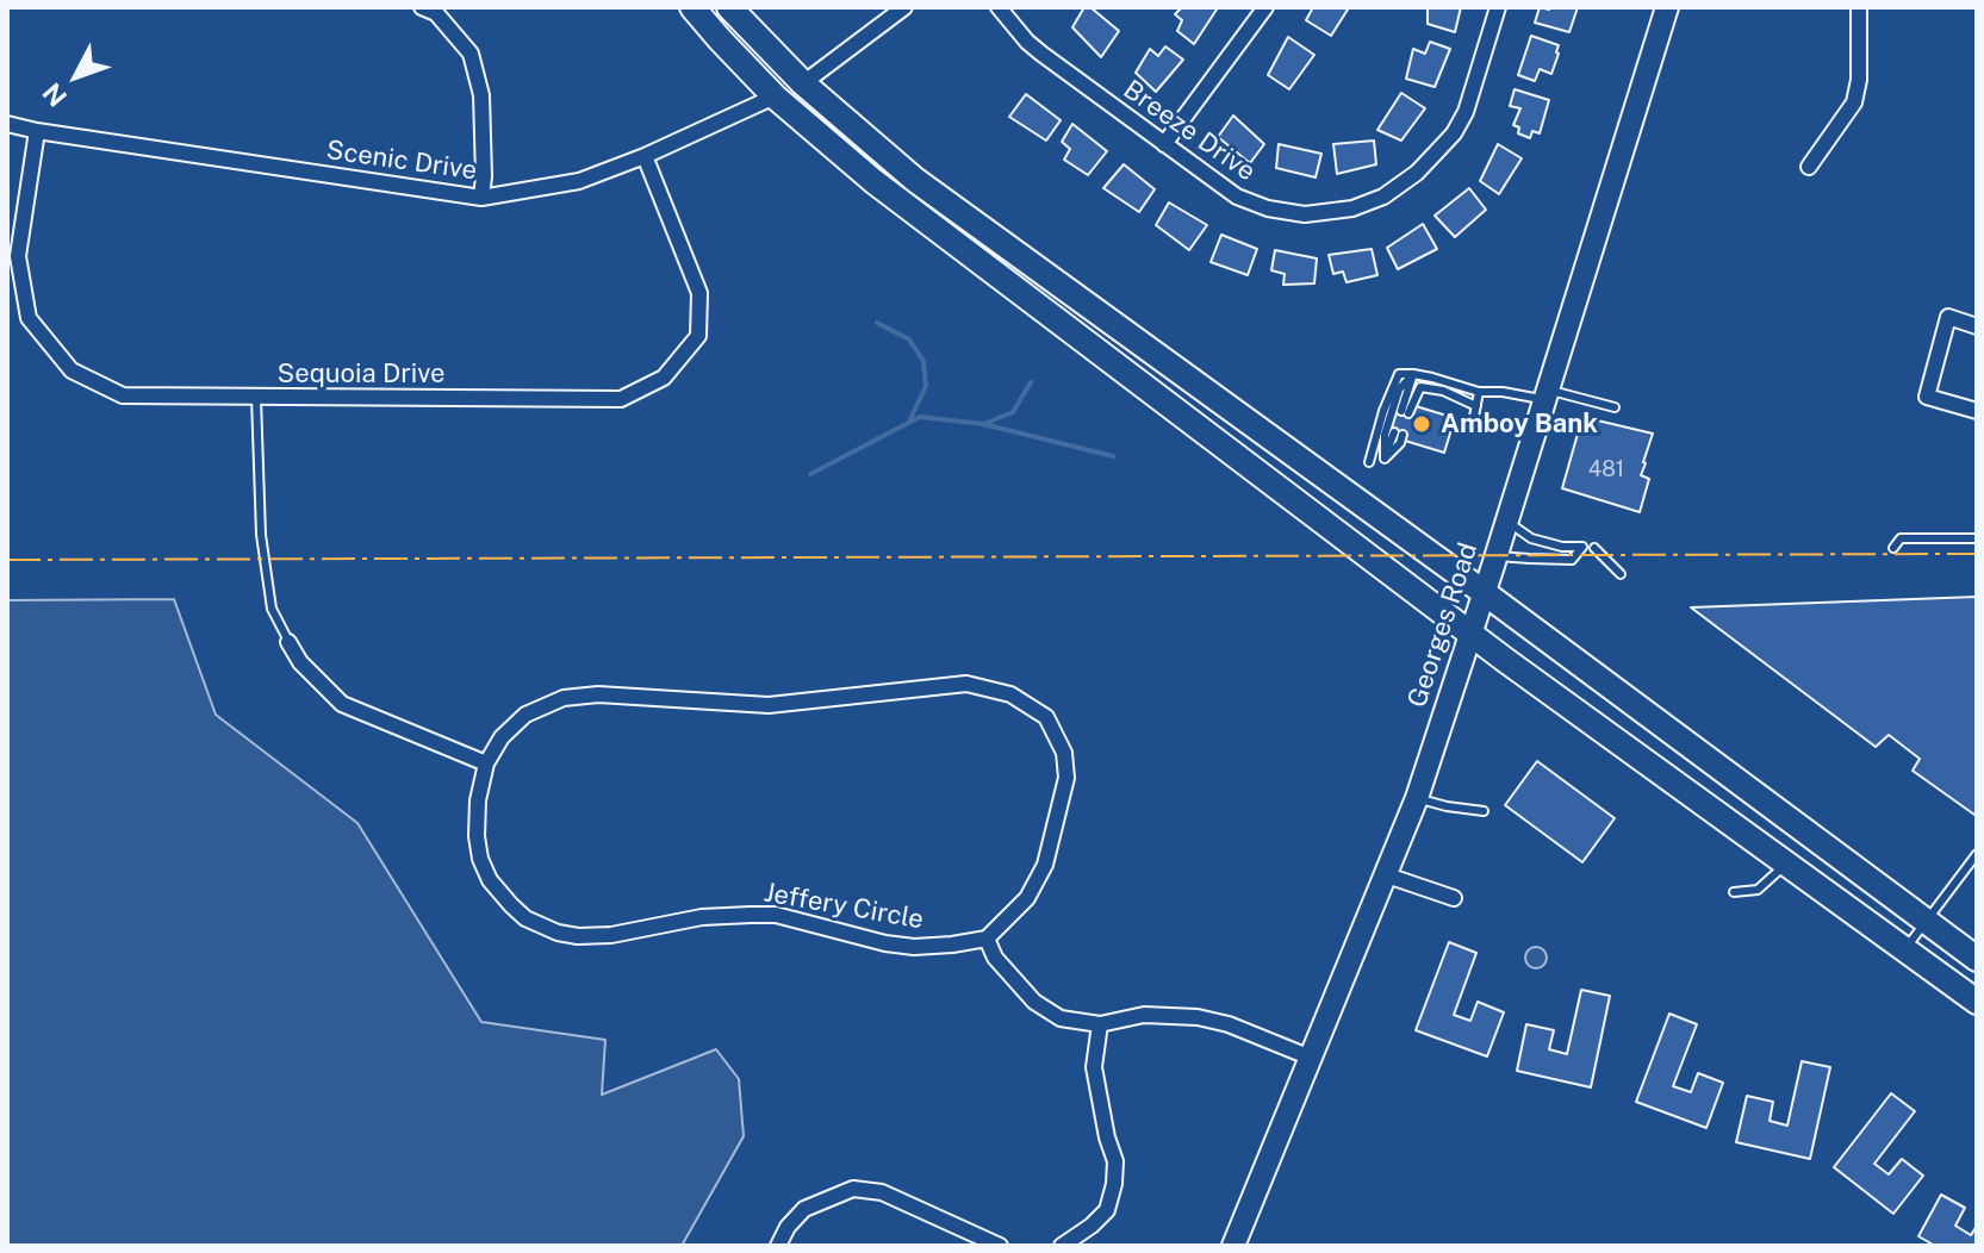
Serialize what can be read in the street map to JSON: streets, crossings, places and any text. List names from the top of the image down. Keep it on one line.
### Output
{"streets":{"street":["Breeze Drive","Scenic Drive","Sequoia Drive","Georges Road","Jeffery Circle"]},"crossings":[["Scenic Drive","Sequoia Drive"]],"places":["Amboy Bank"],"house_numbers":["481"],"north":"bottom left"}
